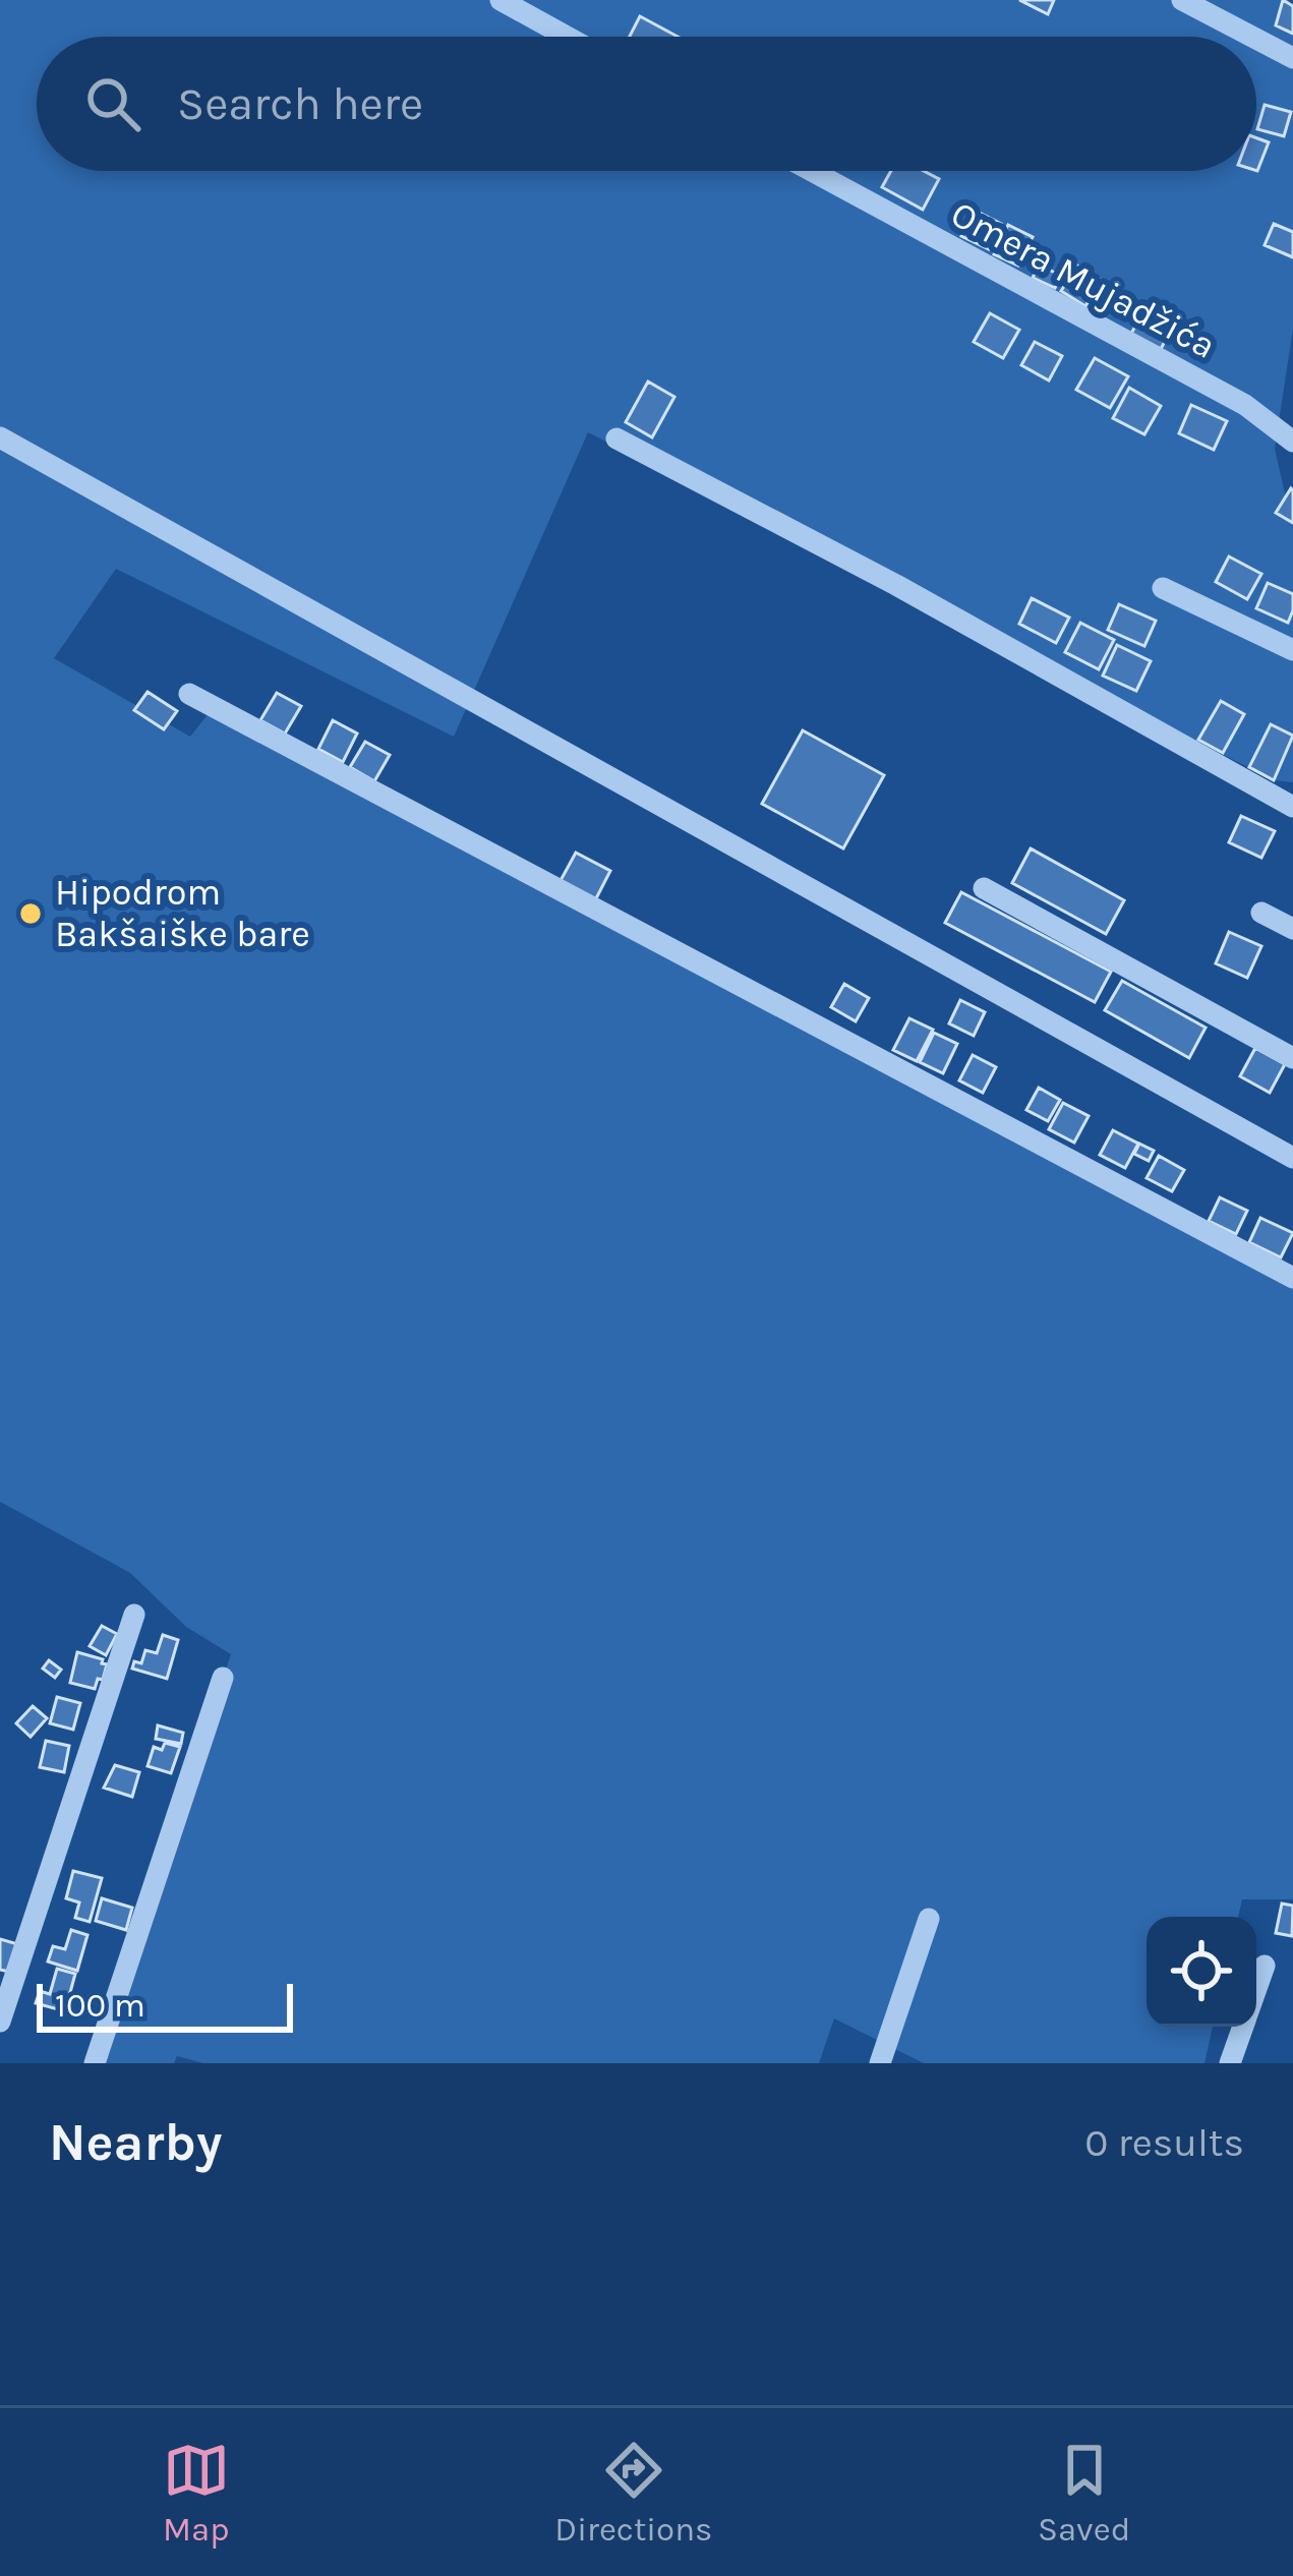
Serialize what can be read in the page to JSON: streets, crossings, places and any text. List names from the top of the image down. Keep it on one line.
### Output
{"streets":{"street":["Omera Mujadžića"]},"places":["Hipodrom Bakšaiške bare"],"scale_bar":"100 m","page":{"search":"Search here","scale":"100 m","heading":["Nearby","0 results"],"nav":["Map","Directions","Saved"]}}
